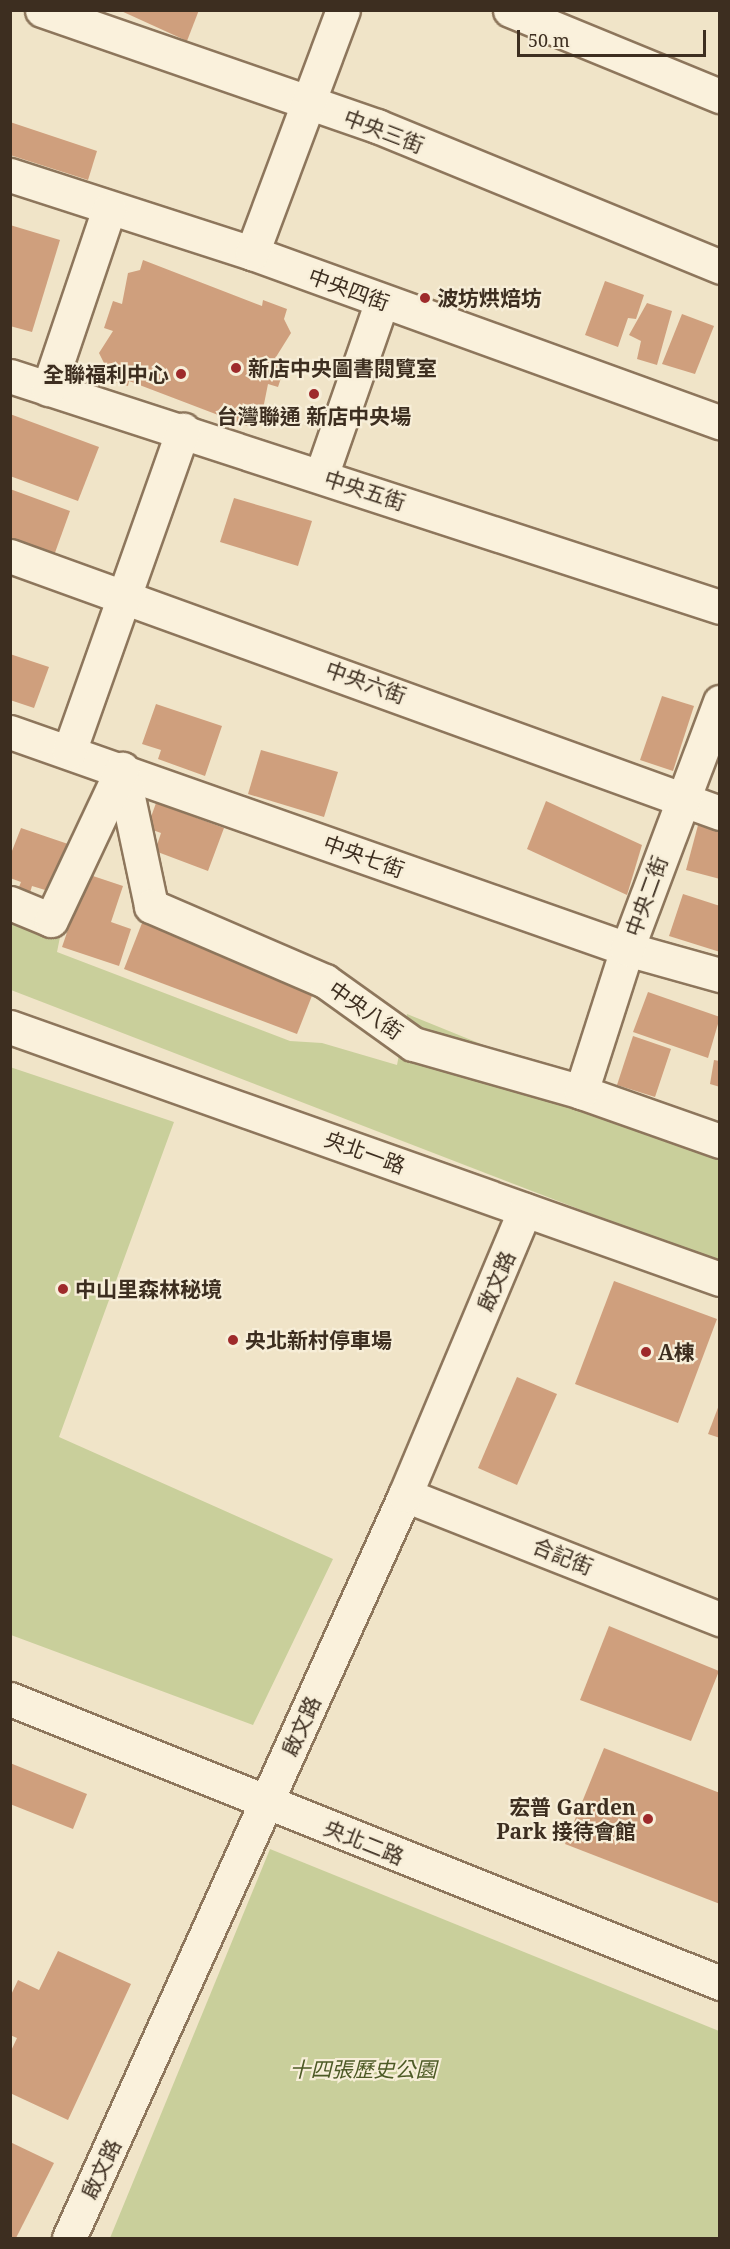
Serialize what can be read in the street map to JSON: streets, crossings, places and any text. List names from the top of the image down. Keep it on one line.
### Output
{"streets":{"street":["中央三街","中央四街","中央五街","中央六街","中央七街","中央二街","中央八街","央北一路","啟文路","合記街","央北二路"]},"crossings":[["中央六街","中央二街"],["中央七街","中央二街"],["中央七街","中央八街"],["中央二街","中央八街"],["央北一路","啟文路"],["啟文路","合記街"],["啟文路","央北二路"]],"parks":["十四張歷史公園"],"places":["波坊烘焙坊","新店中央圖書閱覽室","全聯福利中心","台灣聯通 新店中央場","中山里森林秘境","央北新村停車場","A棟","宏普 Garden Park 接待會館"],"scale_bar":"50 m"}
